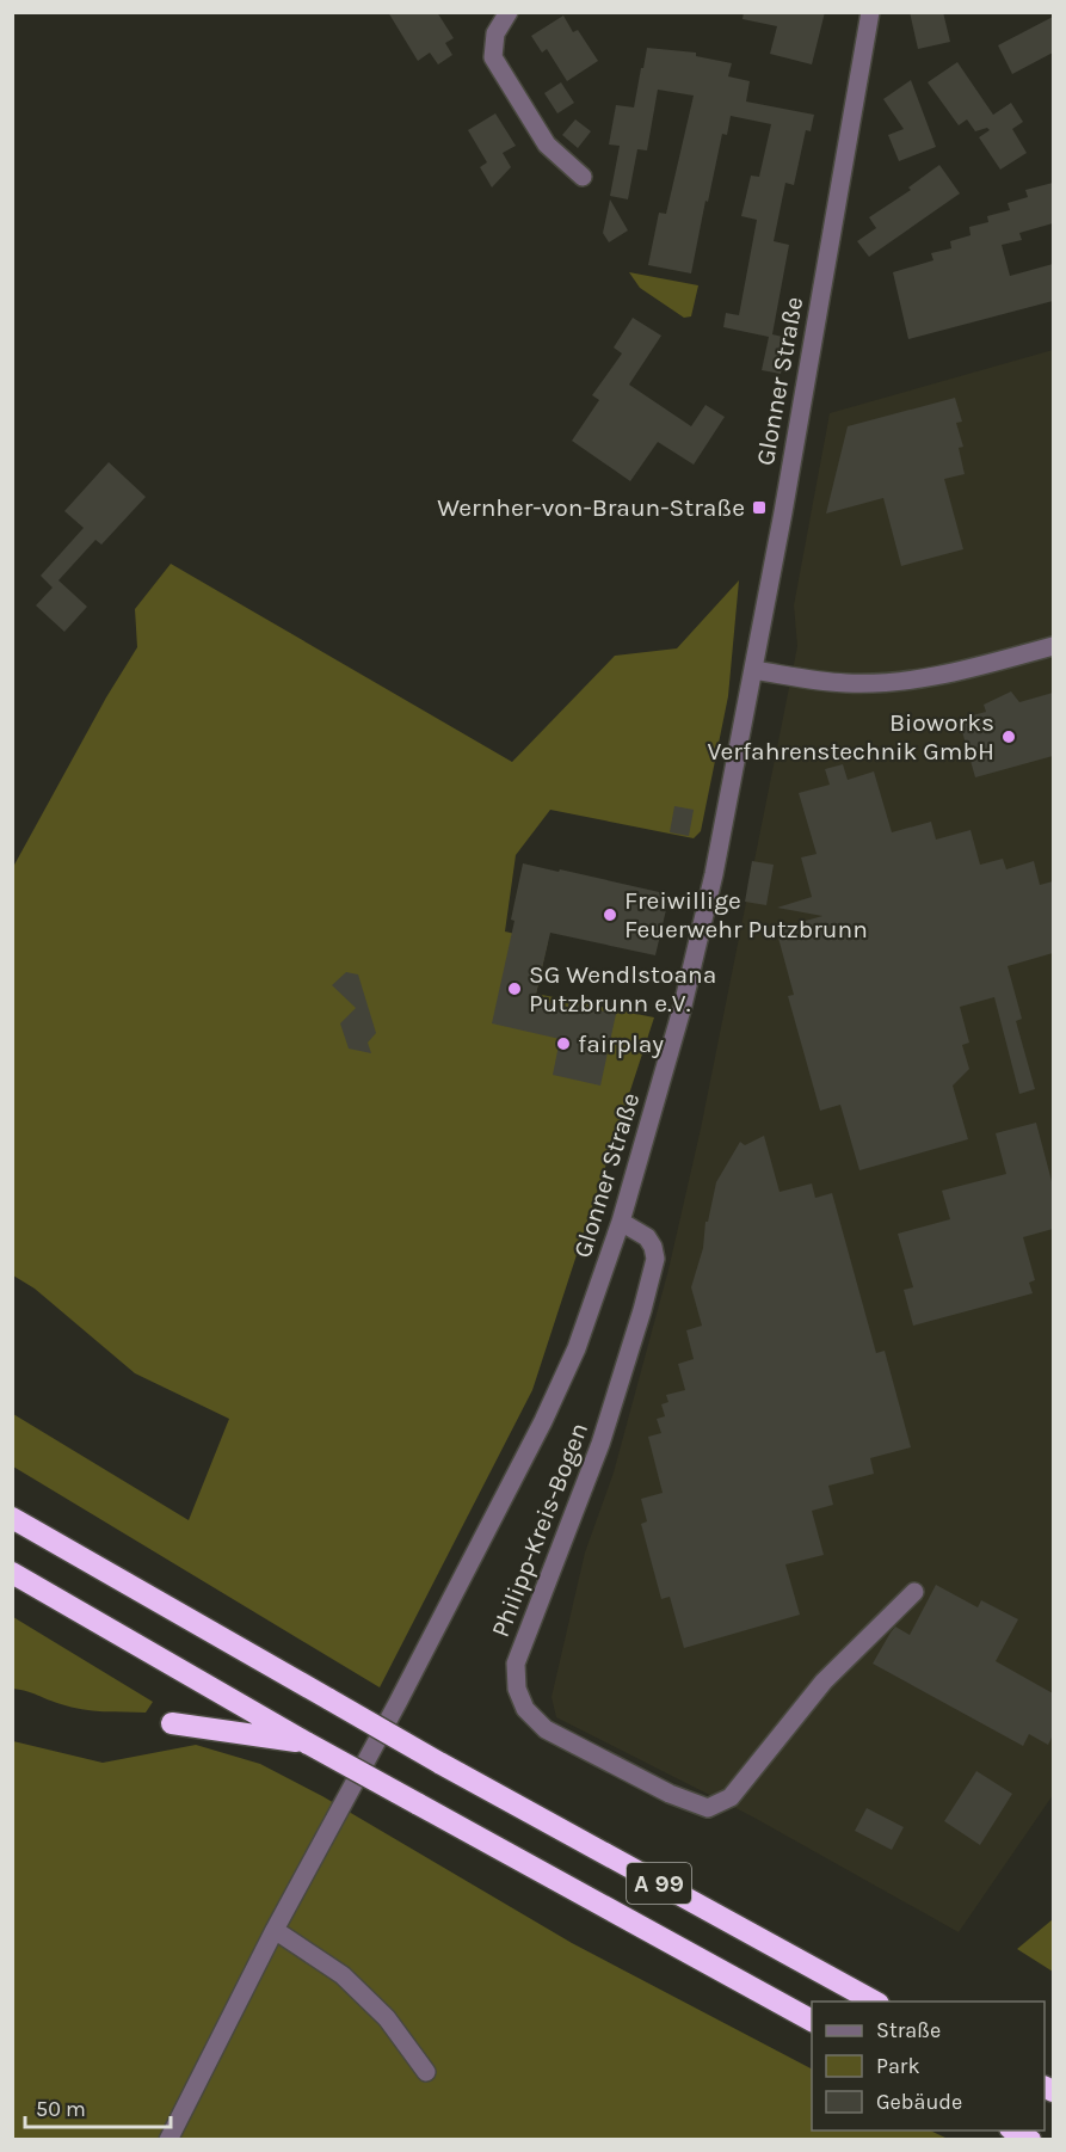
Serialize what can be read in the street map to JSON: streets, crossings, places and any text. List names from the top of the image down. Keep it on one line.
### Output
{"streets":{"highway":["A 99"],"street":["Glonner Straße","Philipp-Kreis-Bogen"]},"crossings":[["Glonner Straße","Philipp-Kreis-Bogen"]],"places":{"transit":["Wernher-von-Braun-Straße"],"other":["Bioworks Verfahrenstechnik GmbH","Freiwillige Feuerwehr Putzbrunn","SG Wendlstoana Putzbrunn e.V.","fairplay"]},"legend":["Straße","Park","Gebäude"],"scale_bar":"50 m"}
